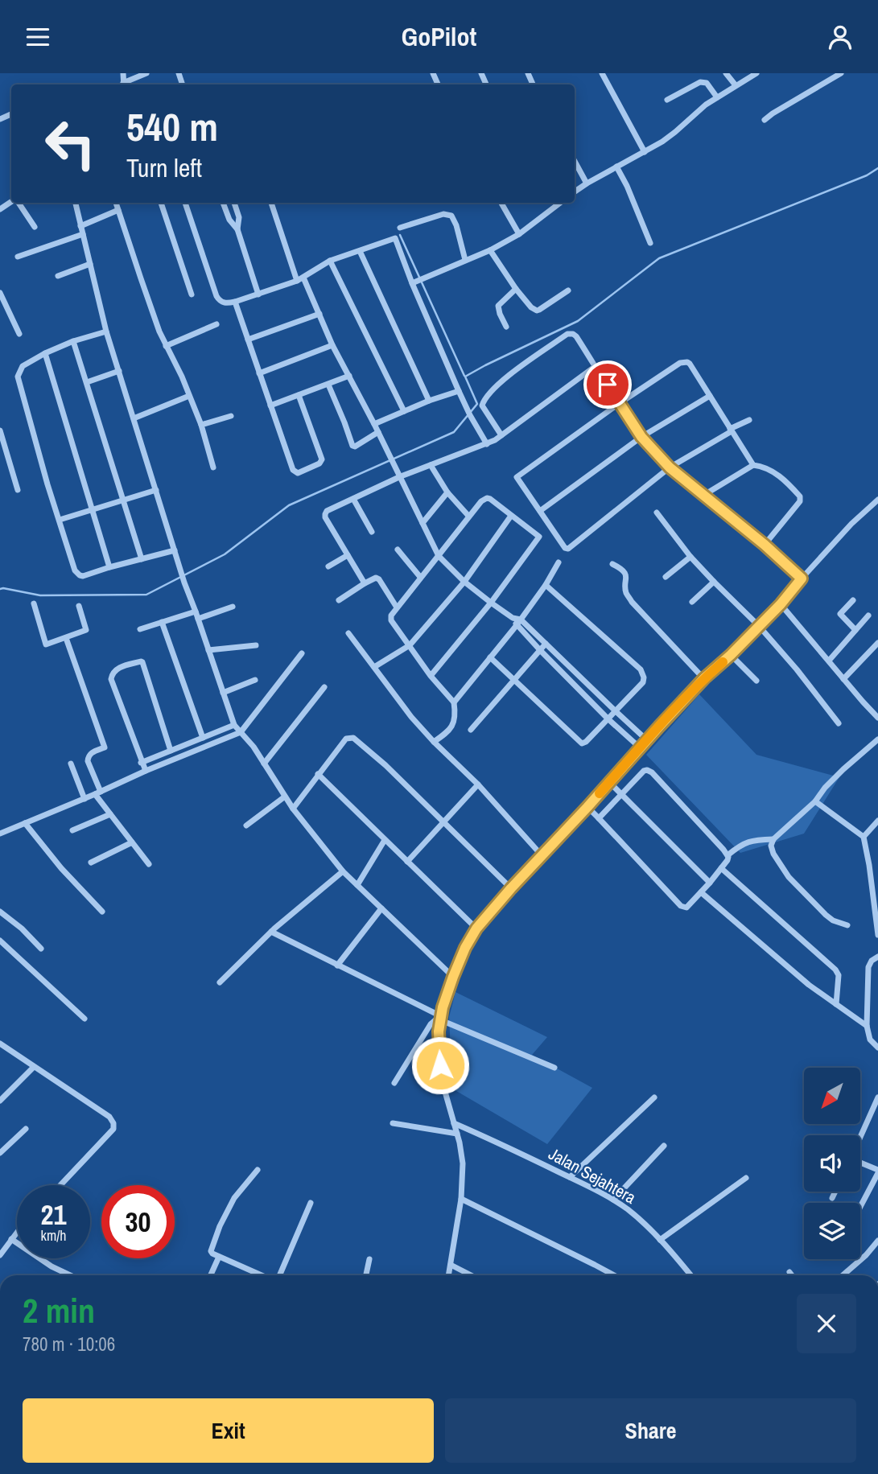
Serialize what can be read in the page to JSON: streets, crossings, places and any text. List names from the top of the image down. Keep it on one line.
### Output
{"streets":{"street":["Jalan Sejahtera"]},"north":"bottom left","page":{"header":"GoPilot","turn":["540 m","Turn left"],"speed":"21 km/h","limit":"30","heading":["2 min","780 m · 10:06"],"buttons":["Exit","Share"]}}
